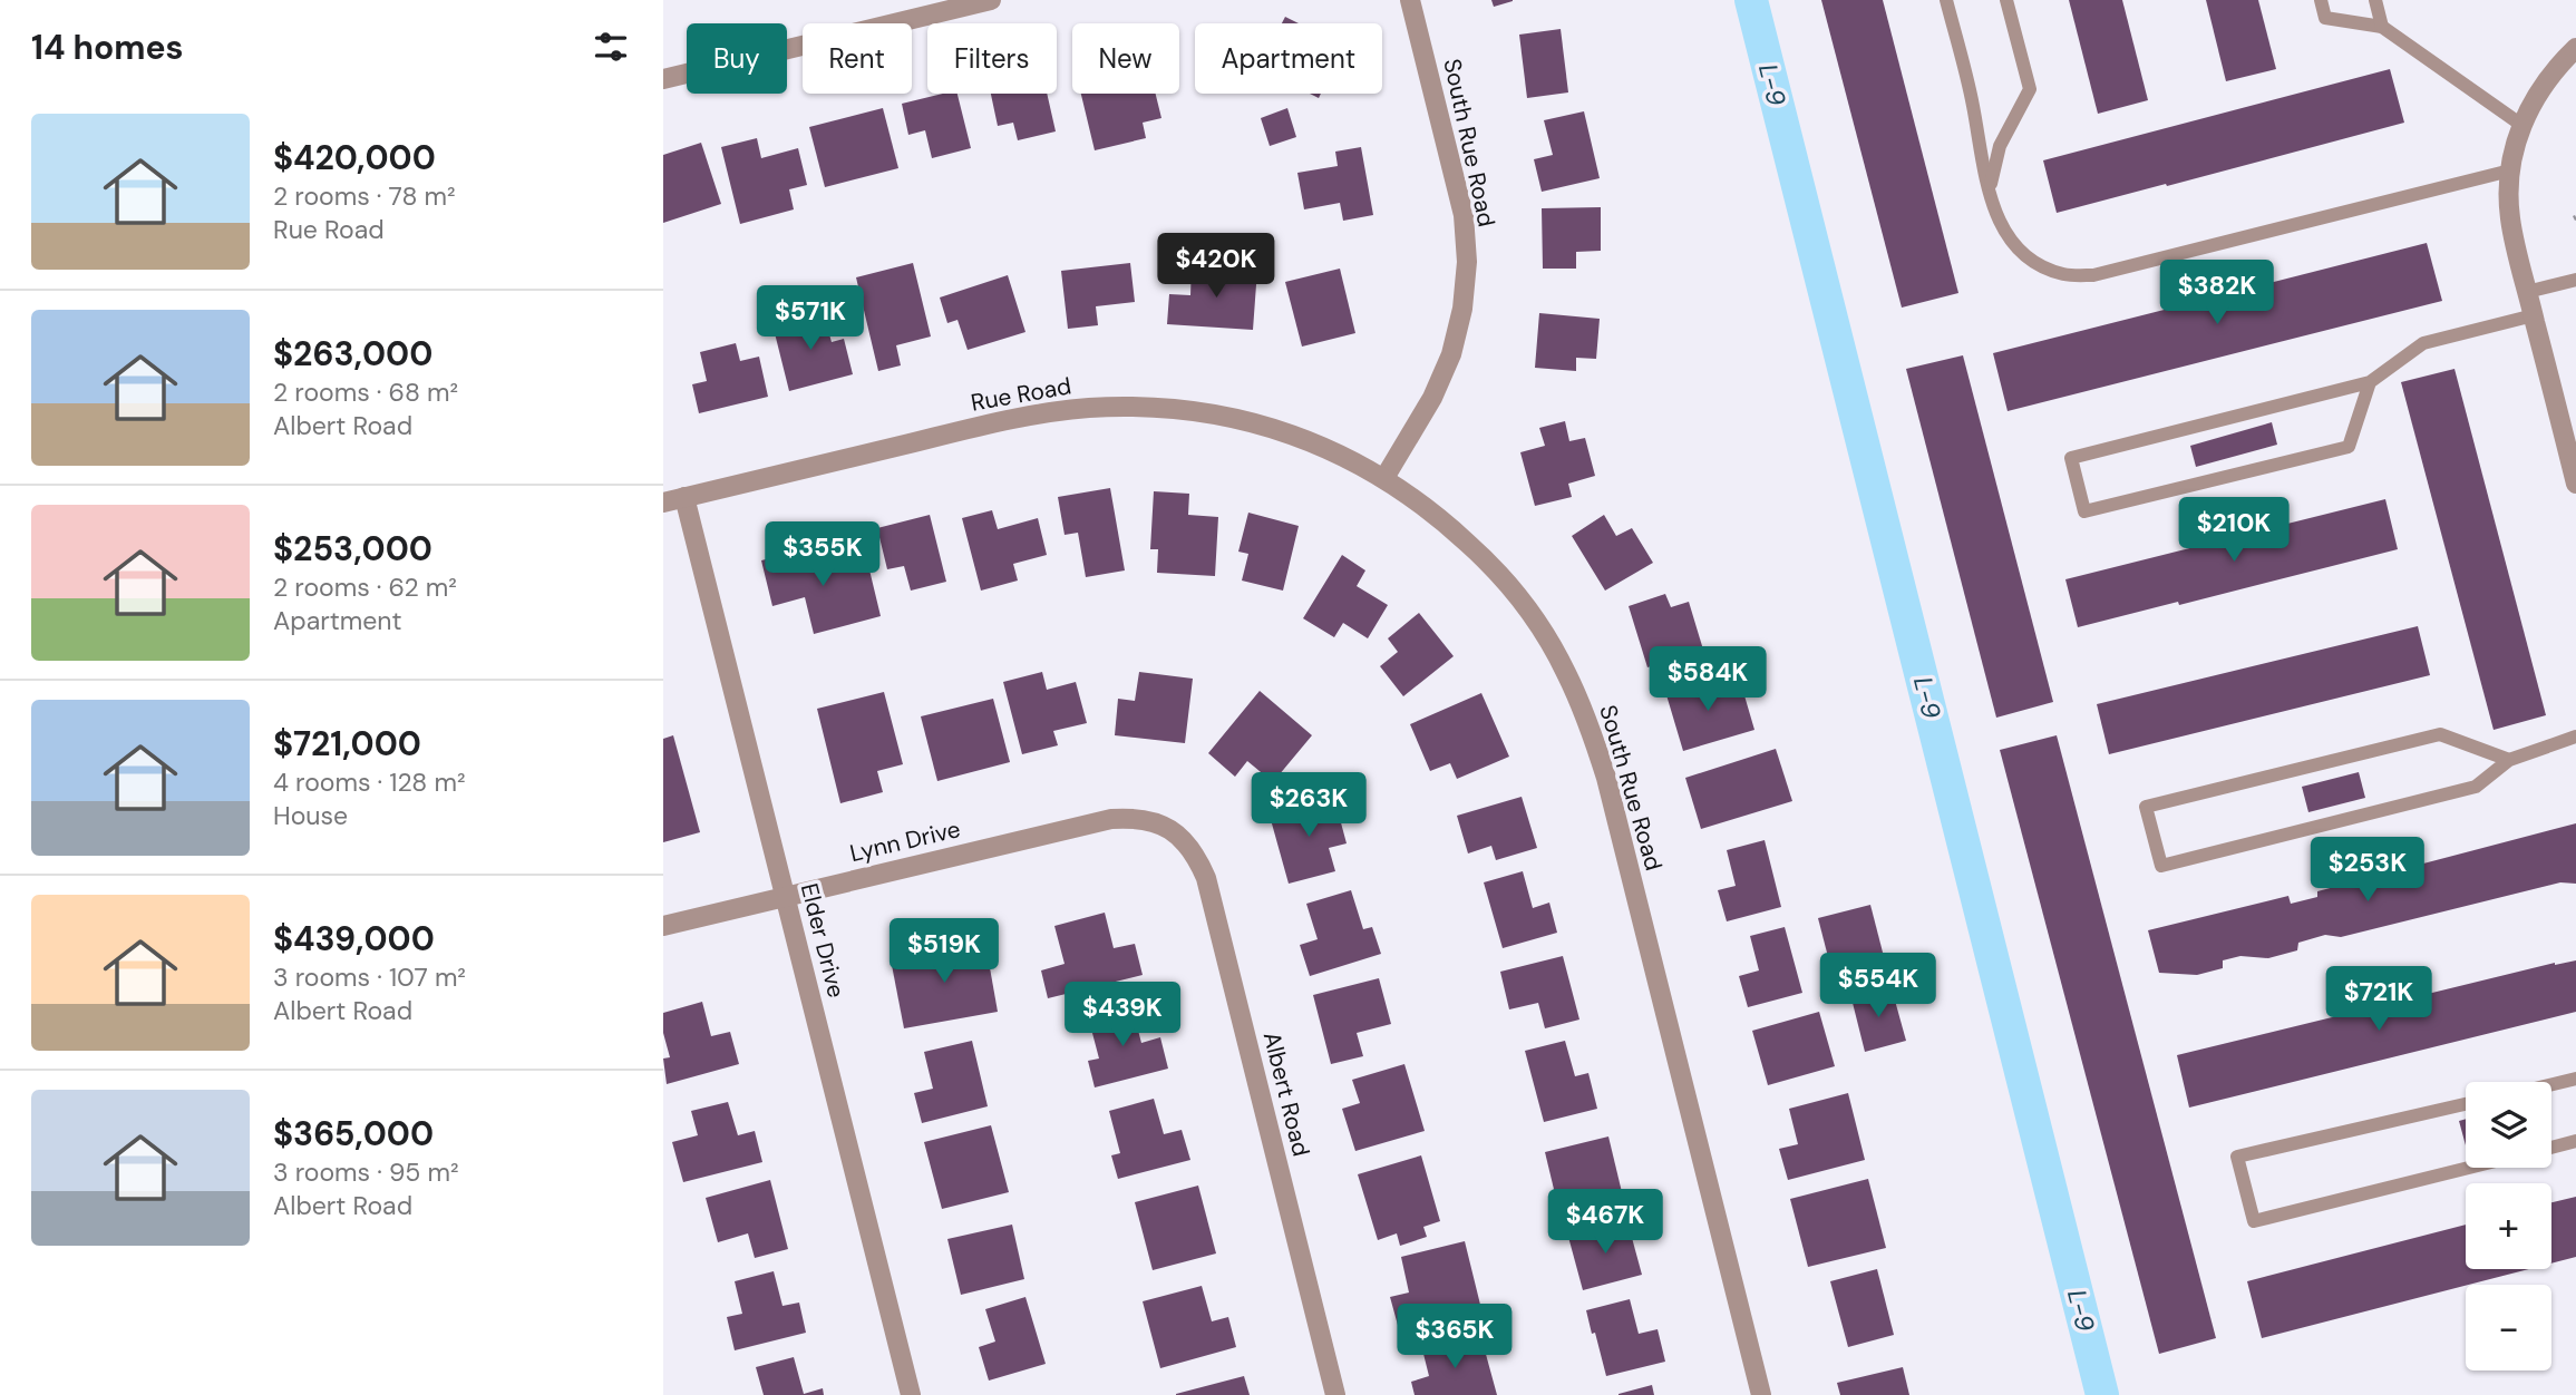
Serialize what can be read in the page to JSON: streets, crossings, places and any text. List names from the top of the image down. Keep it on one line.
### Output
{"streets":{"street":["South Rue Road","Rue Road","Lynn Drive","Elder Drive","Albert Road"]},"crossings":[["South Rue Road","Rue Road"],["Rue Road","Elder Drive"],["Lynn Drive","Elder Drive"],["Lynn Drive","Albert Road"]],"water":["L-9"],"page":{"heading":"14 homes","chip":["Buy","Rent","Filters","New","Apartment"],"list":[{"name":"$420,000","note":"2 rooms · 78 m² · Rue Road"},{"name":"$263,000","note":"2 rooms · 68 m² · Albert Road"},{"name":"$253,000","note":"2 rooms · 62 m² · Apartment"},{"name":"$721,000","note":"4 rooms · 128 m² · House"},{"name":"$439,000","note":"3 rooms · 107 m² · Albert Road"},{"name":"$365,000","note":"3 rooms · 95 m² · Albert Road"}],"price":["$420K","$382K","$571K","$210K","$355K","$584K","$263K","$253K","$519K","$554K","$721K","$439K","$467K","$365K"],"map_buttons":["+","−"]}}
